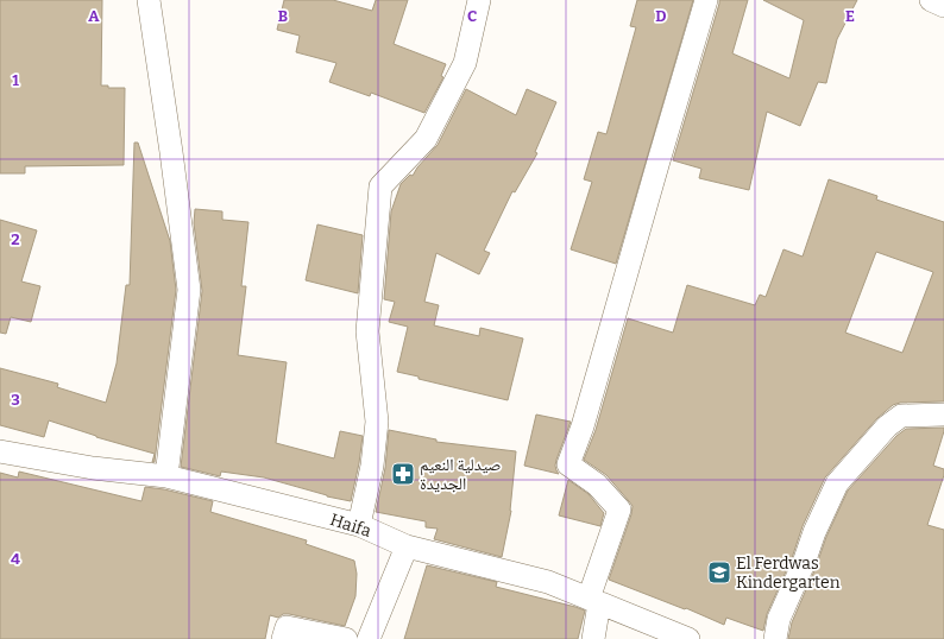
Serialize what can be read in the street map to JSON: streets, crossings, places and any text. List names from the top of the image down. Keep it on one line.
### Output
{"streets":{"street":["Haifa"]},"places":{"pharmacy":["صيدلية النعيم الجديدة"],"school or university":["El Ferdwas Kindergarten"]},"grid":{"columns":["A","B","C","D","E"],"rows":["1","2","3","4"]}}
